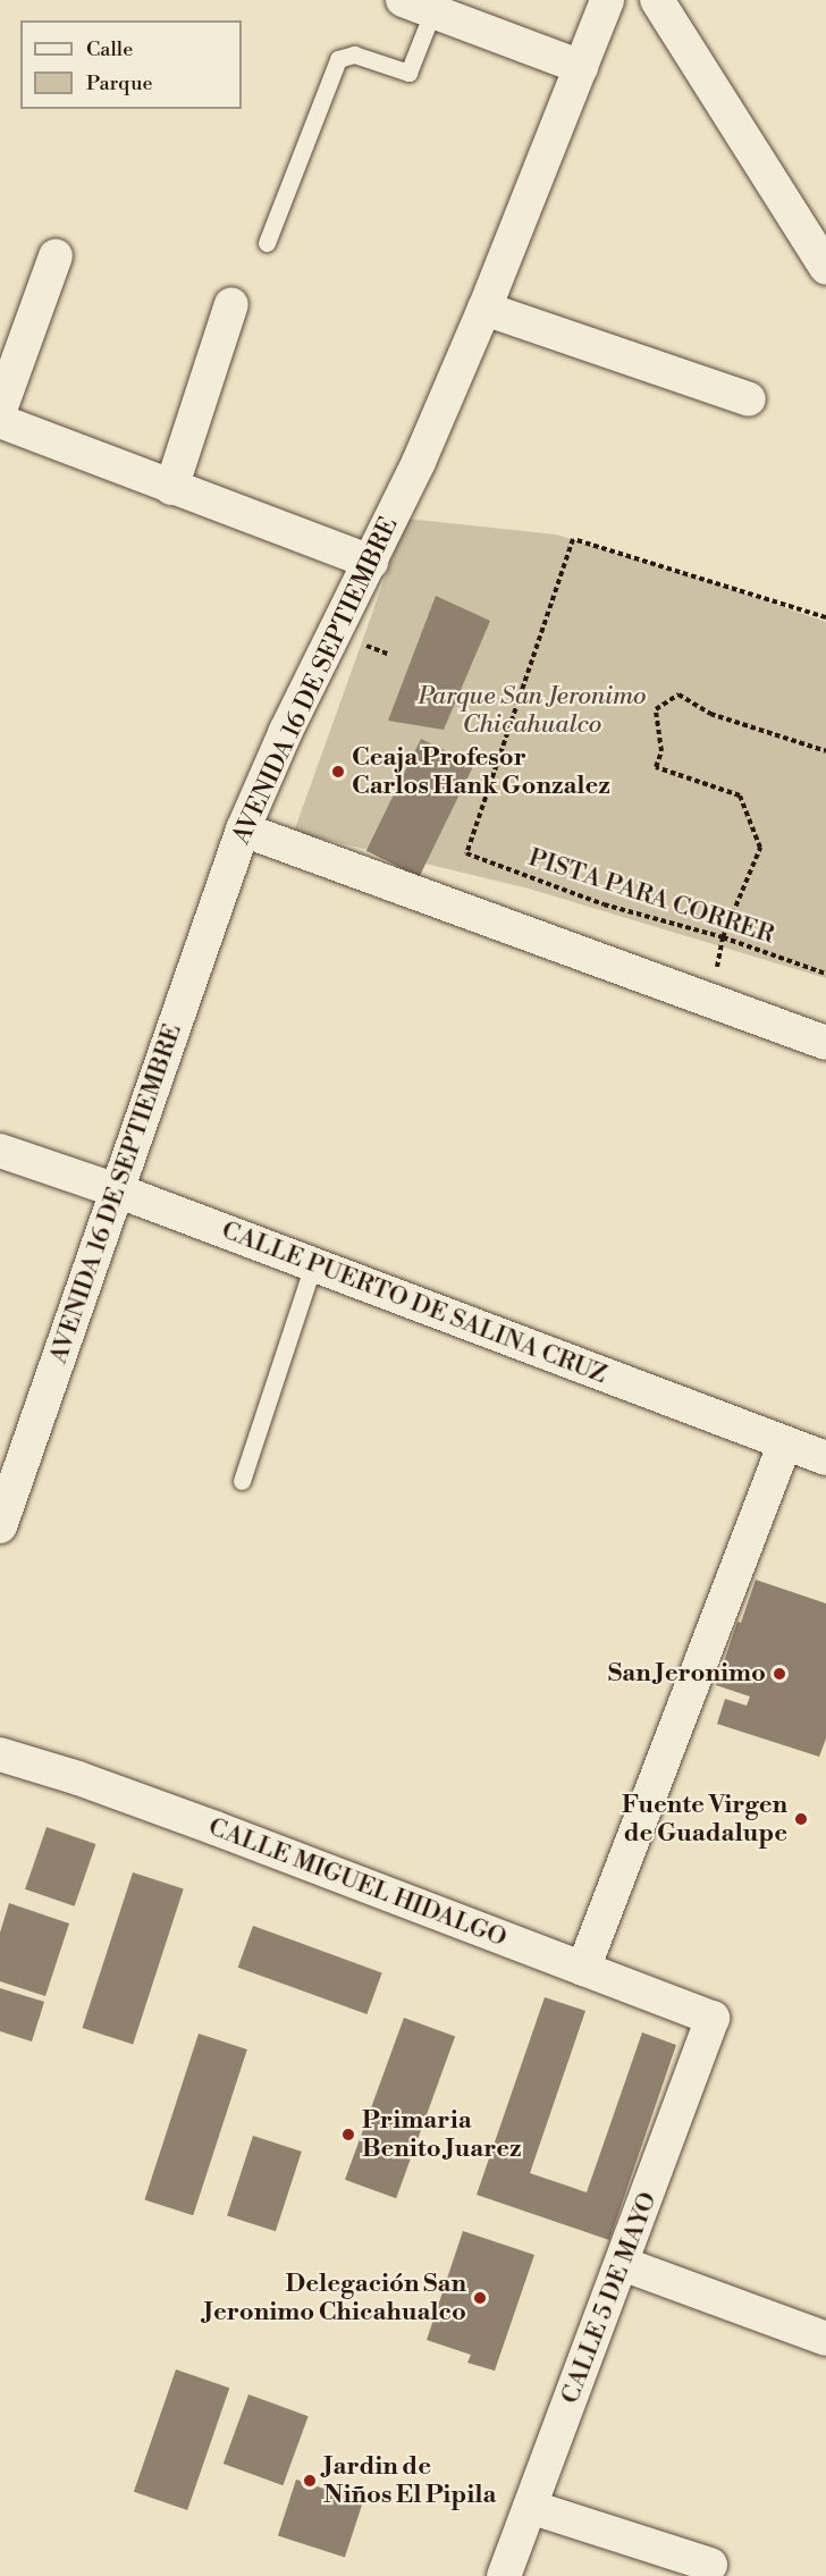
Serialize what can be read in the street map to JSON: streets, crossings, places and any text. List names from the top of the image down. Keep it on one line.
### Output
{"streets":{"street":["AVENIDA 16 DE SEPTIEMBRE","CALLE PUERTO DE SALINA CRUZ","CALLE MIGUEL HIDALGO","CALLE 5 DE MAYO"],"path":["PISTA PARA CORRER"]},"crossings":[["AVENIDA 16 DE SEPTIEMBRE","CALLE PUERTO DE SALINA CRUZ"],["CALLE MIGUEL HIDALGO","CALLE 5 DE MAYO"]],"parks":["Parque San Jeronimo Chicahualco"],"places":["Ceaja Profesor Carlos Hank Gonzalez","San Jeronimo","Fuente Virgen de Guadalupe","Primaria Benito Juarez","Delegación San Jeronimo Chicahualco","Jardin de Niños El Pipila"],"legend":["Calle","Parque"]}
